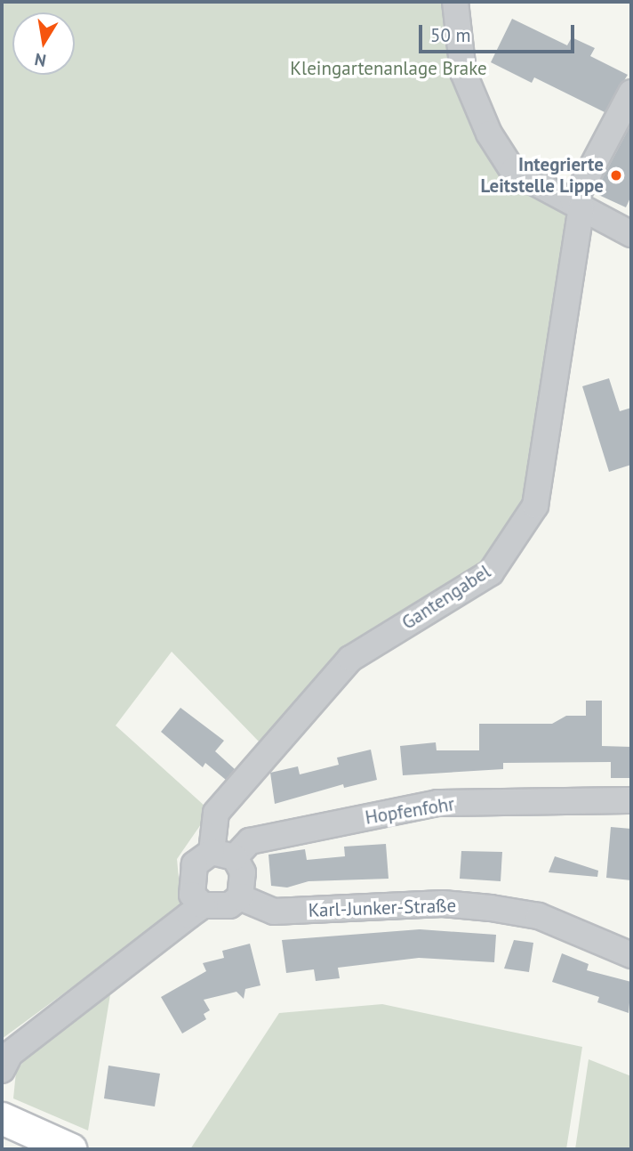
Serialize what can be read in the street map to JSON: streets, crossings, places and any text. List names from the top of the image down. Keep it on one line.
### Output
{"streets":{"street":["Gantengabel","Hopfenfohr","Karl-Junker-Straße"]},"crossings":[["Gantengabel","Hopfenfohr"],["Gantengabel","Karl-Junker-Straße"],["Hopfenfohr","Karl-Junker-Straße"]],"parks":["Kleingartenanlage Brake"],"places":["Integrierte Leitstelle Lippe"],"scale_bar":"50 m","north":"bottom"}
